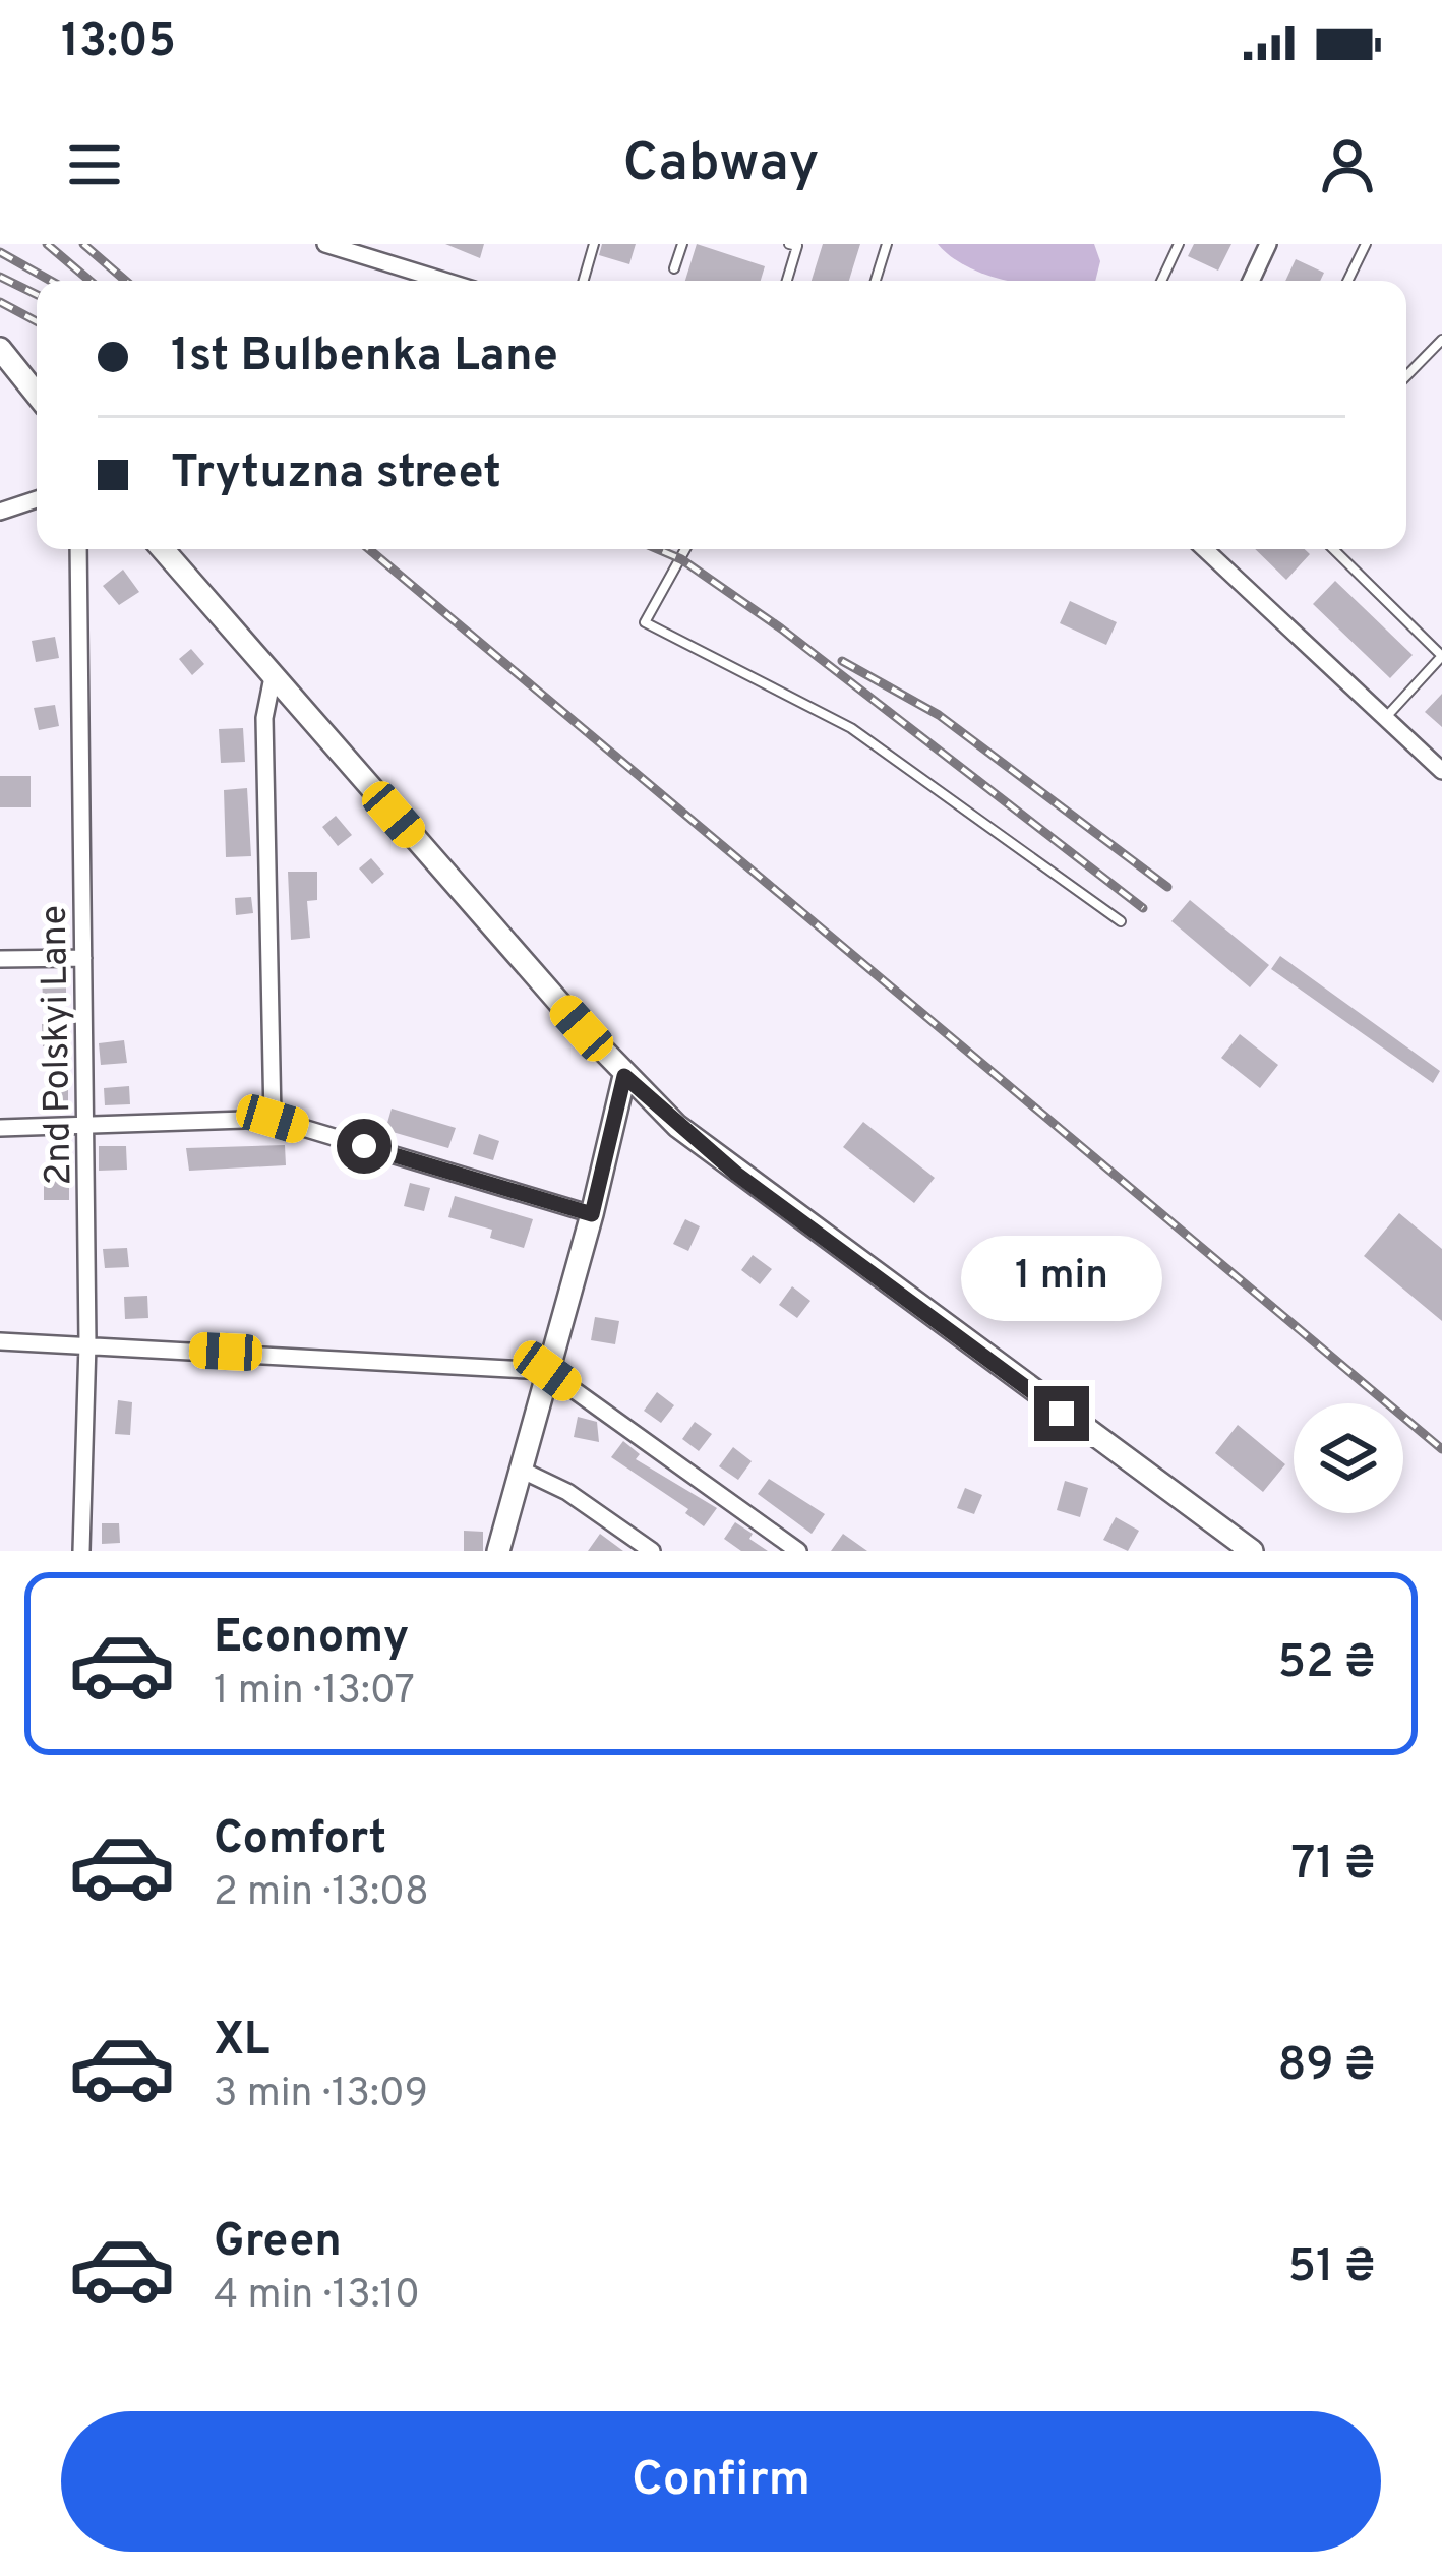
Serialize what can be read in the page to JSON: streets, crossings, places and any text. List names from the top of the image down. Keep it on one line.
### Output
{"streets":{"street":["2nd Polskyi Lane"]},"page":{"status":"13:05","header":"Cabway","banner":["1st Bulbenka Lane","Trytuzna street"],"bubble":"1 min","list":[{"name":"Economy","note":"1 min · 13:07","value":"52 ₴"},{"name":"Comfort","note":"2 min · 13:08","value":"71 ₴"},{"name":"XL","note":"3 min · 13:09","value":"89 ₴"},{"name":"Green","note":"4 min · 13:10","value":"51 ₴"}],"buttons":"Confirm"}}
